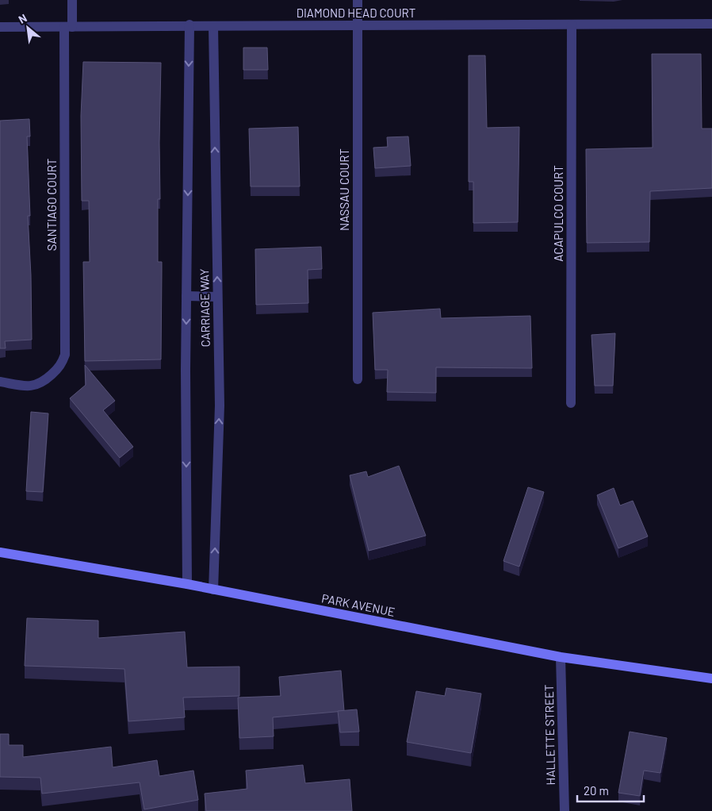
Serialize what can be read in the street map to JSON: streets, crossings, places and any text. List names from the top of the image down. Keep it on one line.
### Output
{"streets":{"main road":["PARK AVENUE"],"street":["DIAMOND HEAD COURT","NASSAU COURT","SANTIAGO COURT","ACAPULCO COURT","CARRIAGE WAY","HALLETTE STREET"]},"crossings":[["DIAMOND HEAD COURT","NASSAU COURT"],["DIAMOND HEAD COURT","SANTIAGO COURT"],["DIAMOND HEAD COURT","ACAPULCO COURT"],["DIAMOND HEAD COURT","CARRIAGE WAY"],["CARRIAGE WAY","PARK AVENUE"],["PARK AVENUE","HALLETTE STREET"]],"scale_bar":"20 m","north":"top left"}
